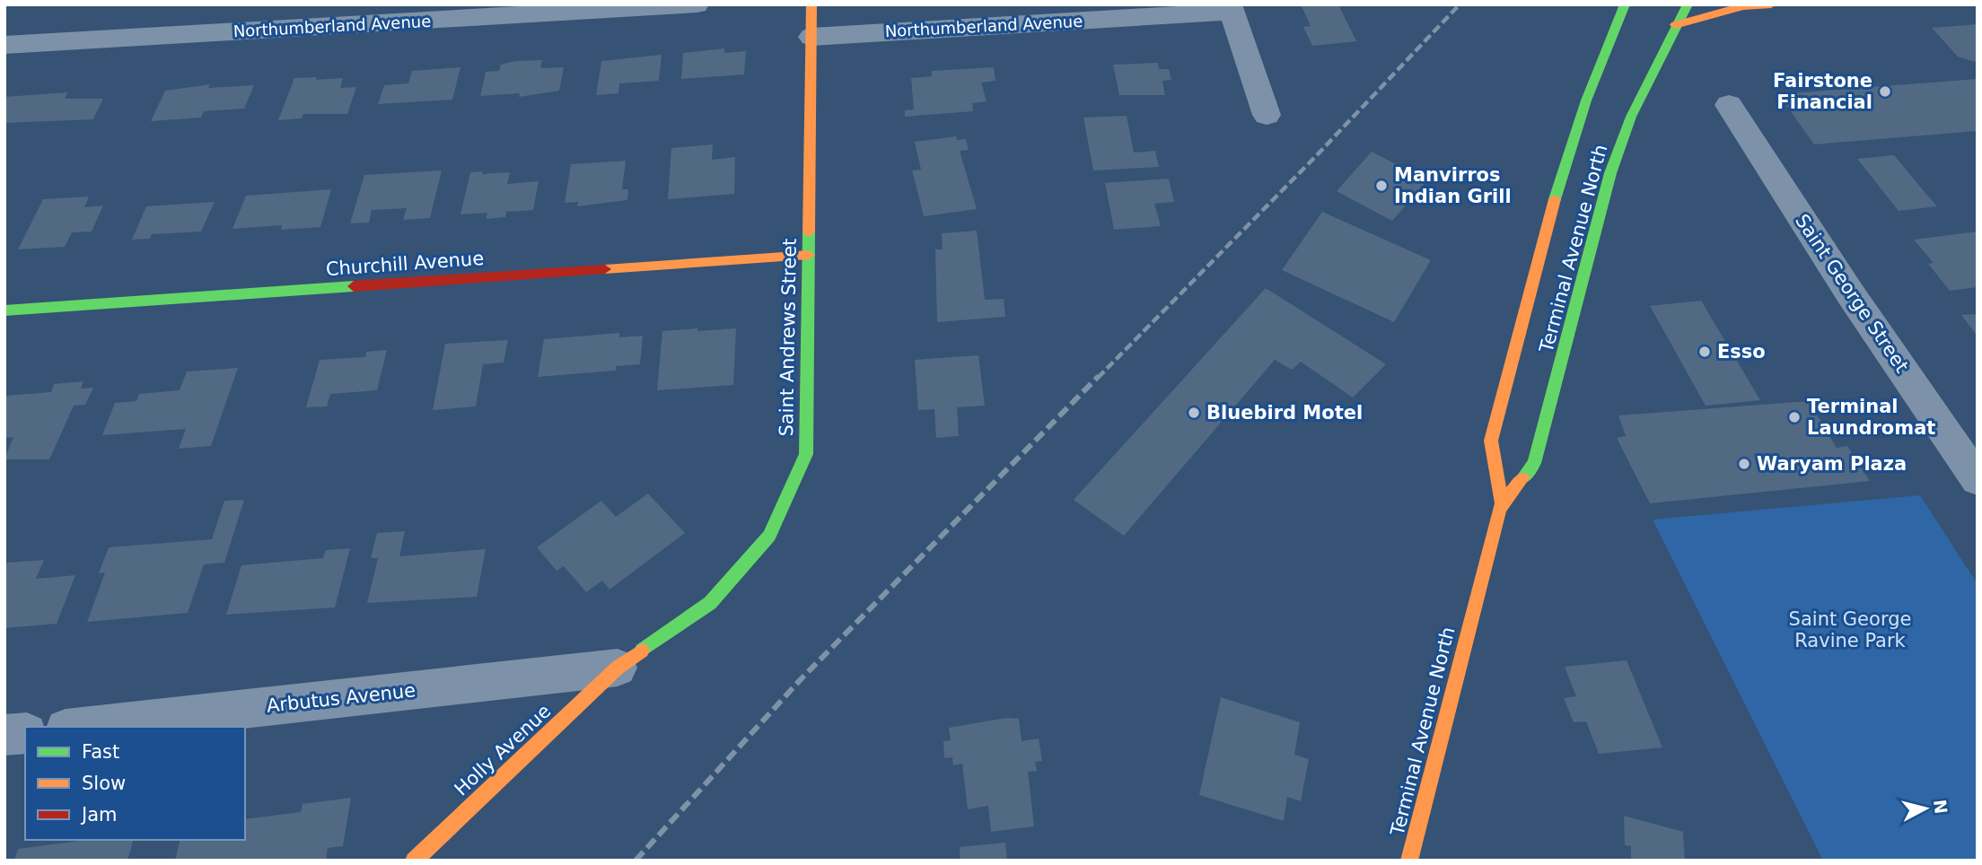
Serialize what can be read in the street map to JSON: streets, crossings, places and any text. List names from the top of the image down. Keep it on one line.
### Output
{"streets":{"main road":["Terminal Avenue North","Churchill Avenue","Saint Andrews Street","Holly Avenue"],"street":["Northumberland Avenue","Saint George Street","Arbutus Avenue"]},"crossings":[["Northumberland Avenue","Saint Andrews Street"],["Churchill Avenue","Saint Andrews Street"],["Saint Andrews Street","Arbutus Avenue"],["Saint Andrews Street","Holly Avenue"],["Arbutus Avenue","Holly Avenue"]],"parks":["Saint George Ravine Park"],"places":["Fairstone Financial","Manvirros Indian Grill","Esso","Bluebird Motel","Terminal Laundromat","Waryam Plaza"],"legend":["Fast","Slow","Jam"],"north":"right"}
